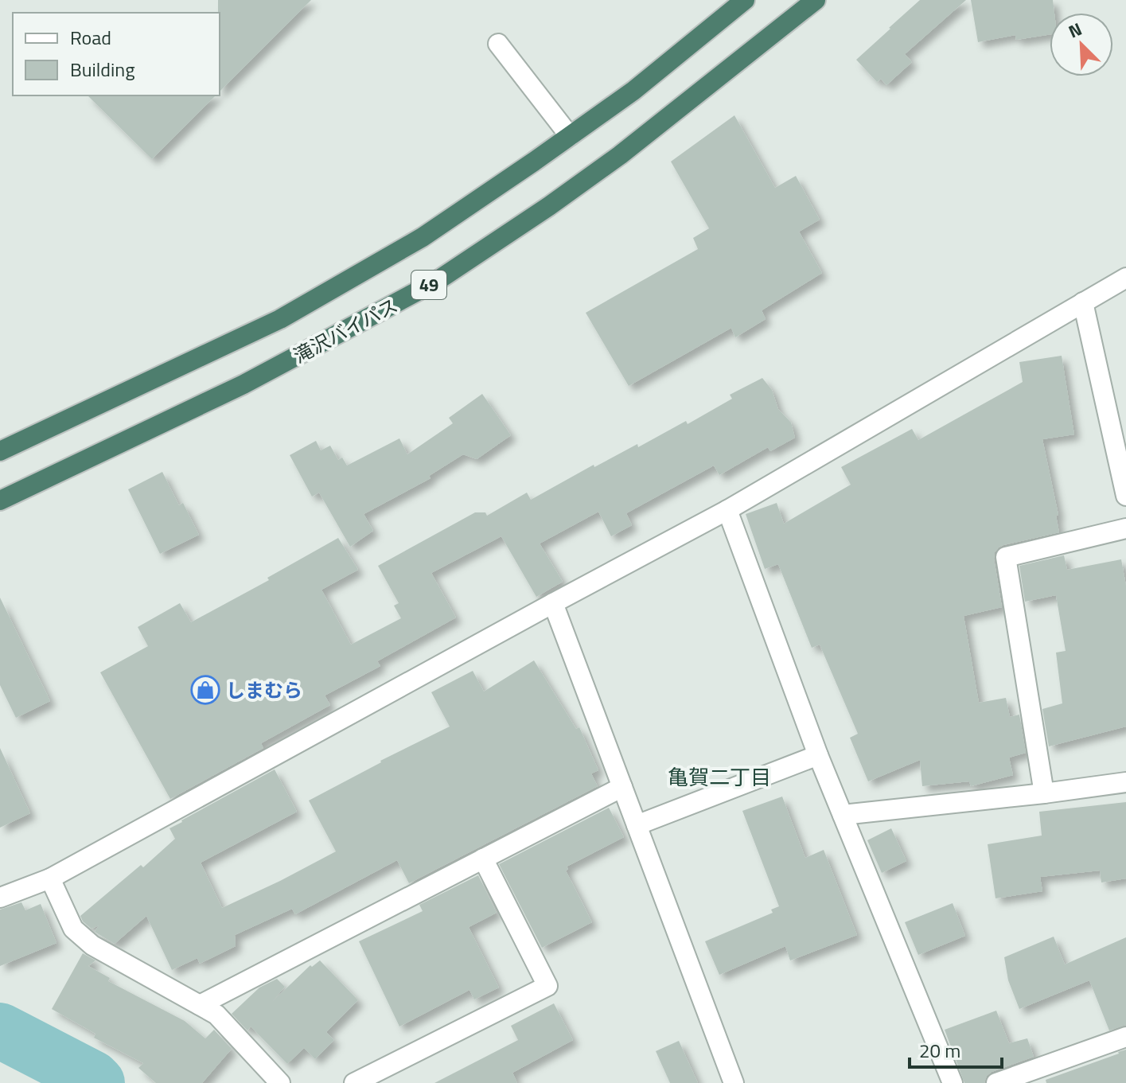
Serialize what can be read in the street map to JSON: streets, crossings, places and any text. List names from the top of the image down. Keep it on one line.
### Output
{"streets":{"highway":["49","滝沢バイパス"]},"districts":["亀賀二丁目"],"places":{"shop":["しまむら"]},"legend":["Road","Building"],"scale_bar":"20 m","north":"top left"}
